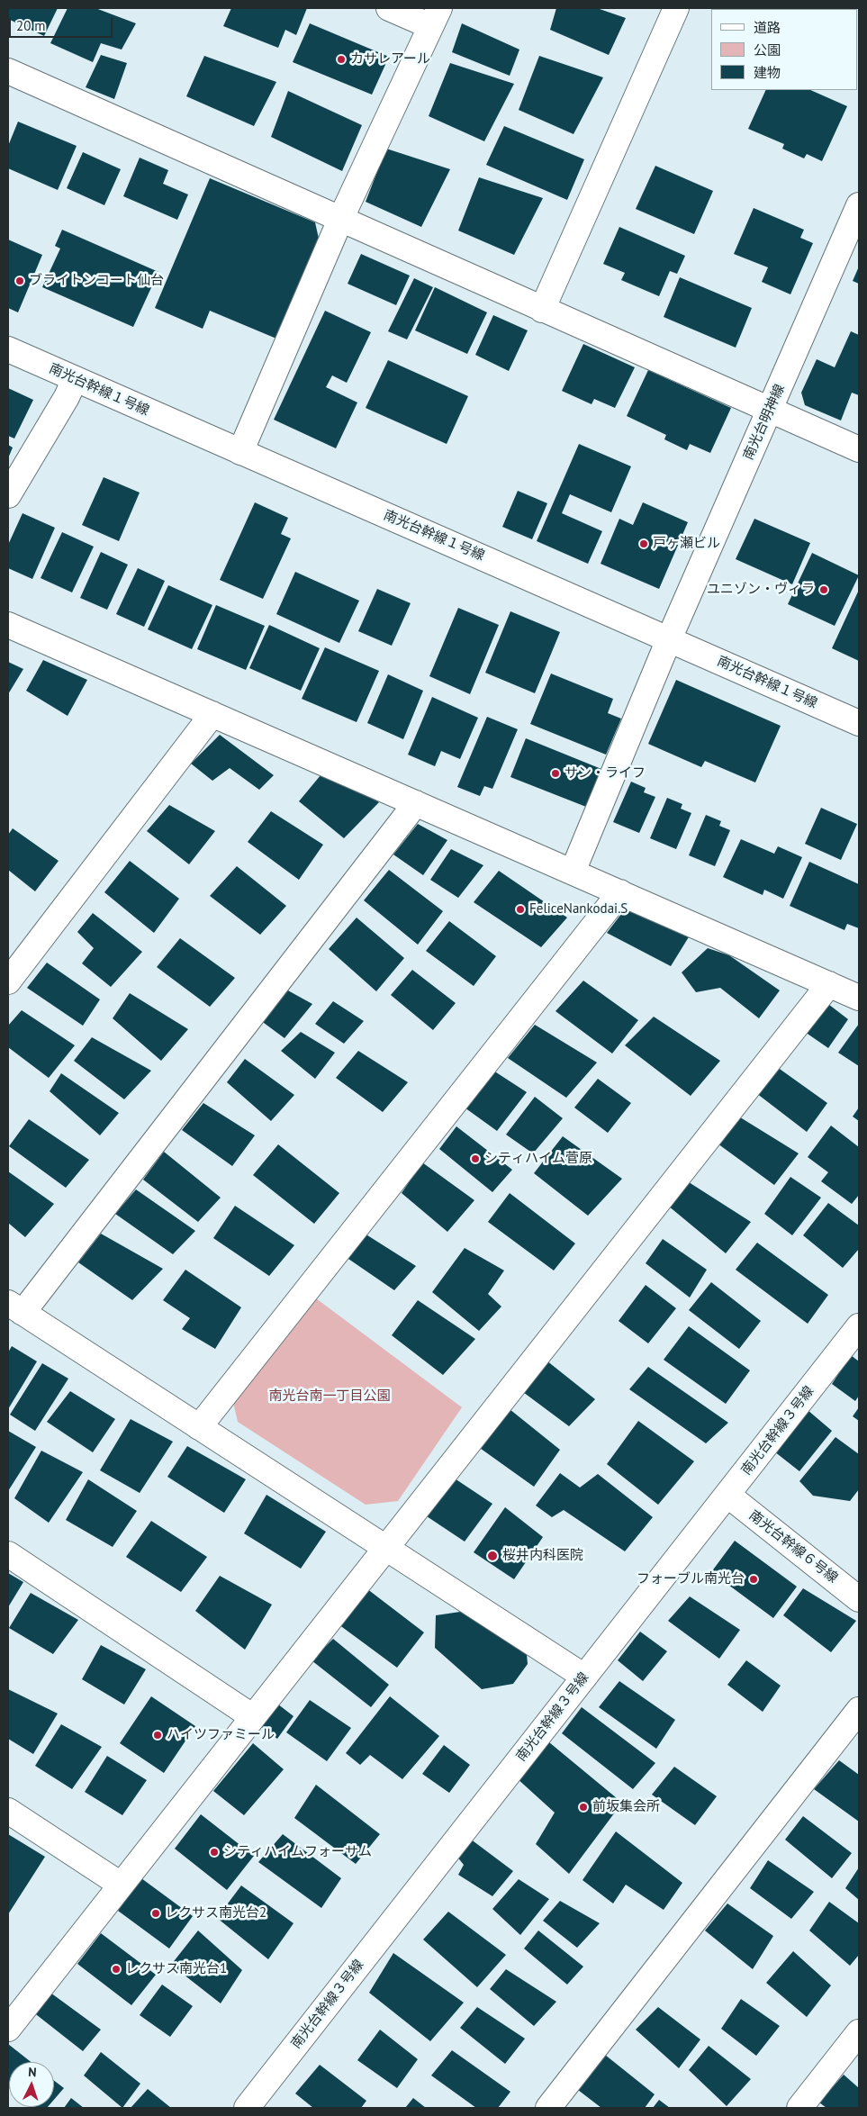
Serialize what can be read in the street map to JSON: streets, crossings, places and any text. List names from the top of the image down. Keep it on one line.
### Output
{"streets":{"street":["南光台幹線１号線","南光台明神線","南光台幹線３号線","南光台幹線６号線"]},"crossings":[["南光台幹線１号線","南光台明神線"],["南光台幹線３号線","南光台幹線６号線"]],"parks":["南光台南一丁目公園"],"places":["カサレアール","ブライトンコート仙台","戸ヶ瀬ビル","ユニゾン・ヴィラ","サン・ライフ","FeliceNankodai.S","シティハイム菅原","桜井内科医院","フォーブル南光台","ハイツファミール","前坂集会所","シティハイムフォーサム","レクサス南光台2","レクサス南光台1"],"legend":["道路","公園","建物"],"scale_bar":"20 m","north":"top"}
